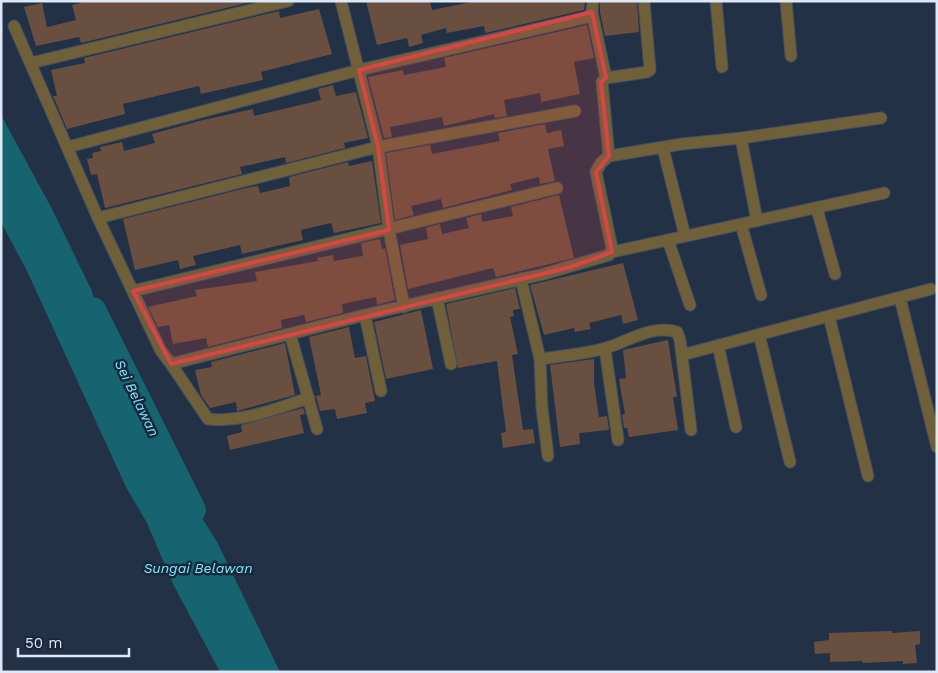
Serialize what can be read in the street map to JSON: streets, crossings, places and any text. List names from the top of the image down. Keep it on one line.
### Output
{"water":["Sei Belawan","Sungai Belawan"],"scale_bar":"50 m"}
